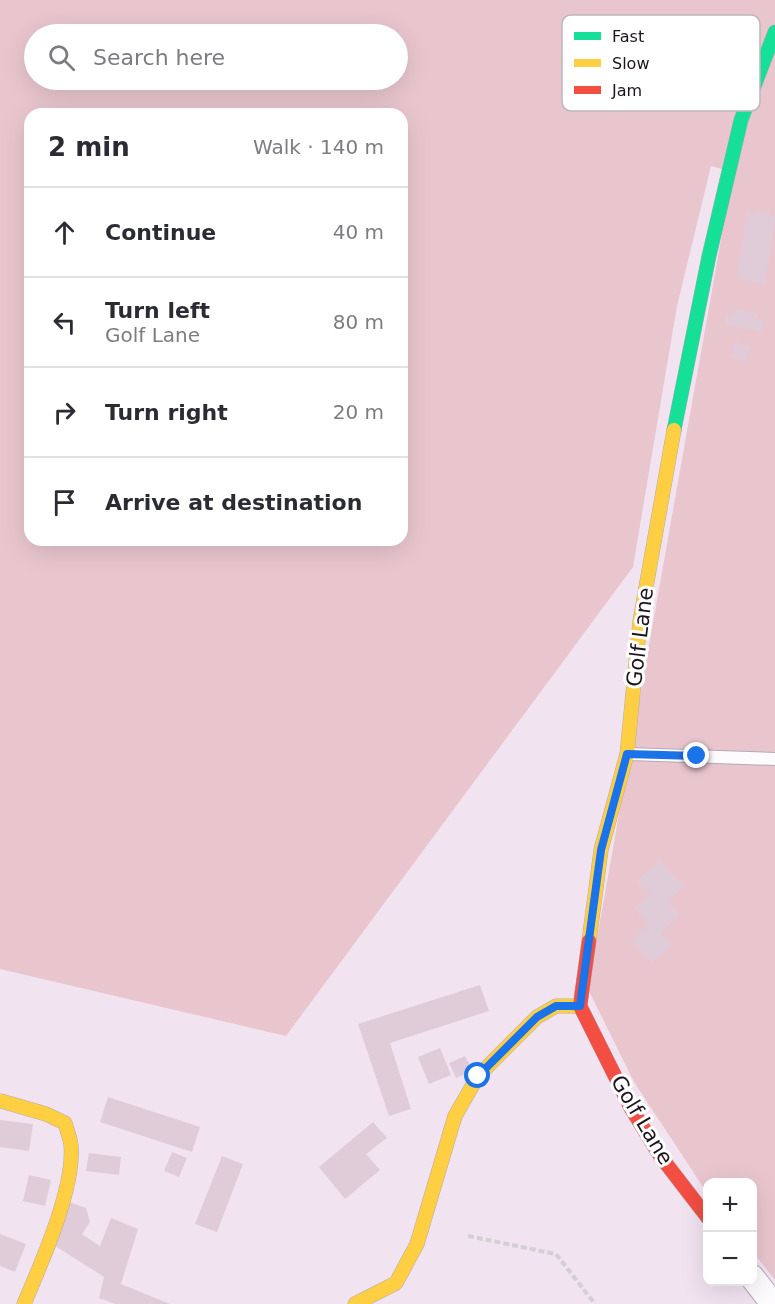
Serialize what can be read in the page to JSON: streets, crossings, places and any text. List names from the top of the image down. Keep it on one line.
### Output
{"streets":{"street":["Golf Lane"]},"legend":["Fast","Slow","Jam"],"page":{"search":"Search here","heading":["2 min","Walk · 140 m"],"list":[["Continue","40 m"],["Turn left","Golf Lane","80 m"],["Turn right","20 m"],"Arrive at destination"],"map_buttons":["+","−"]}}
